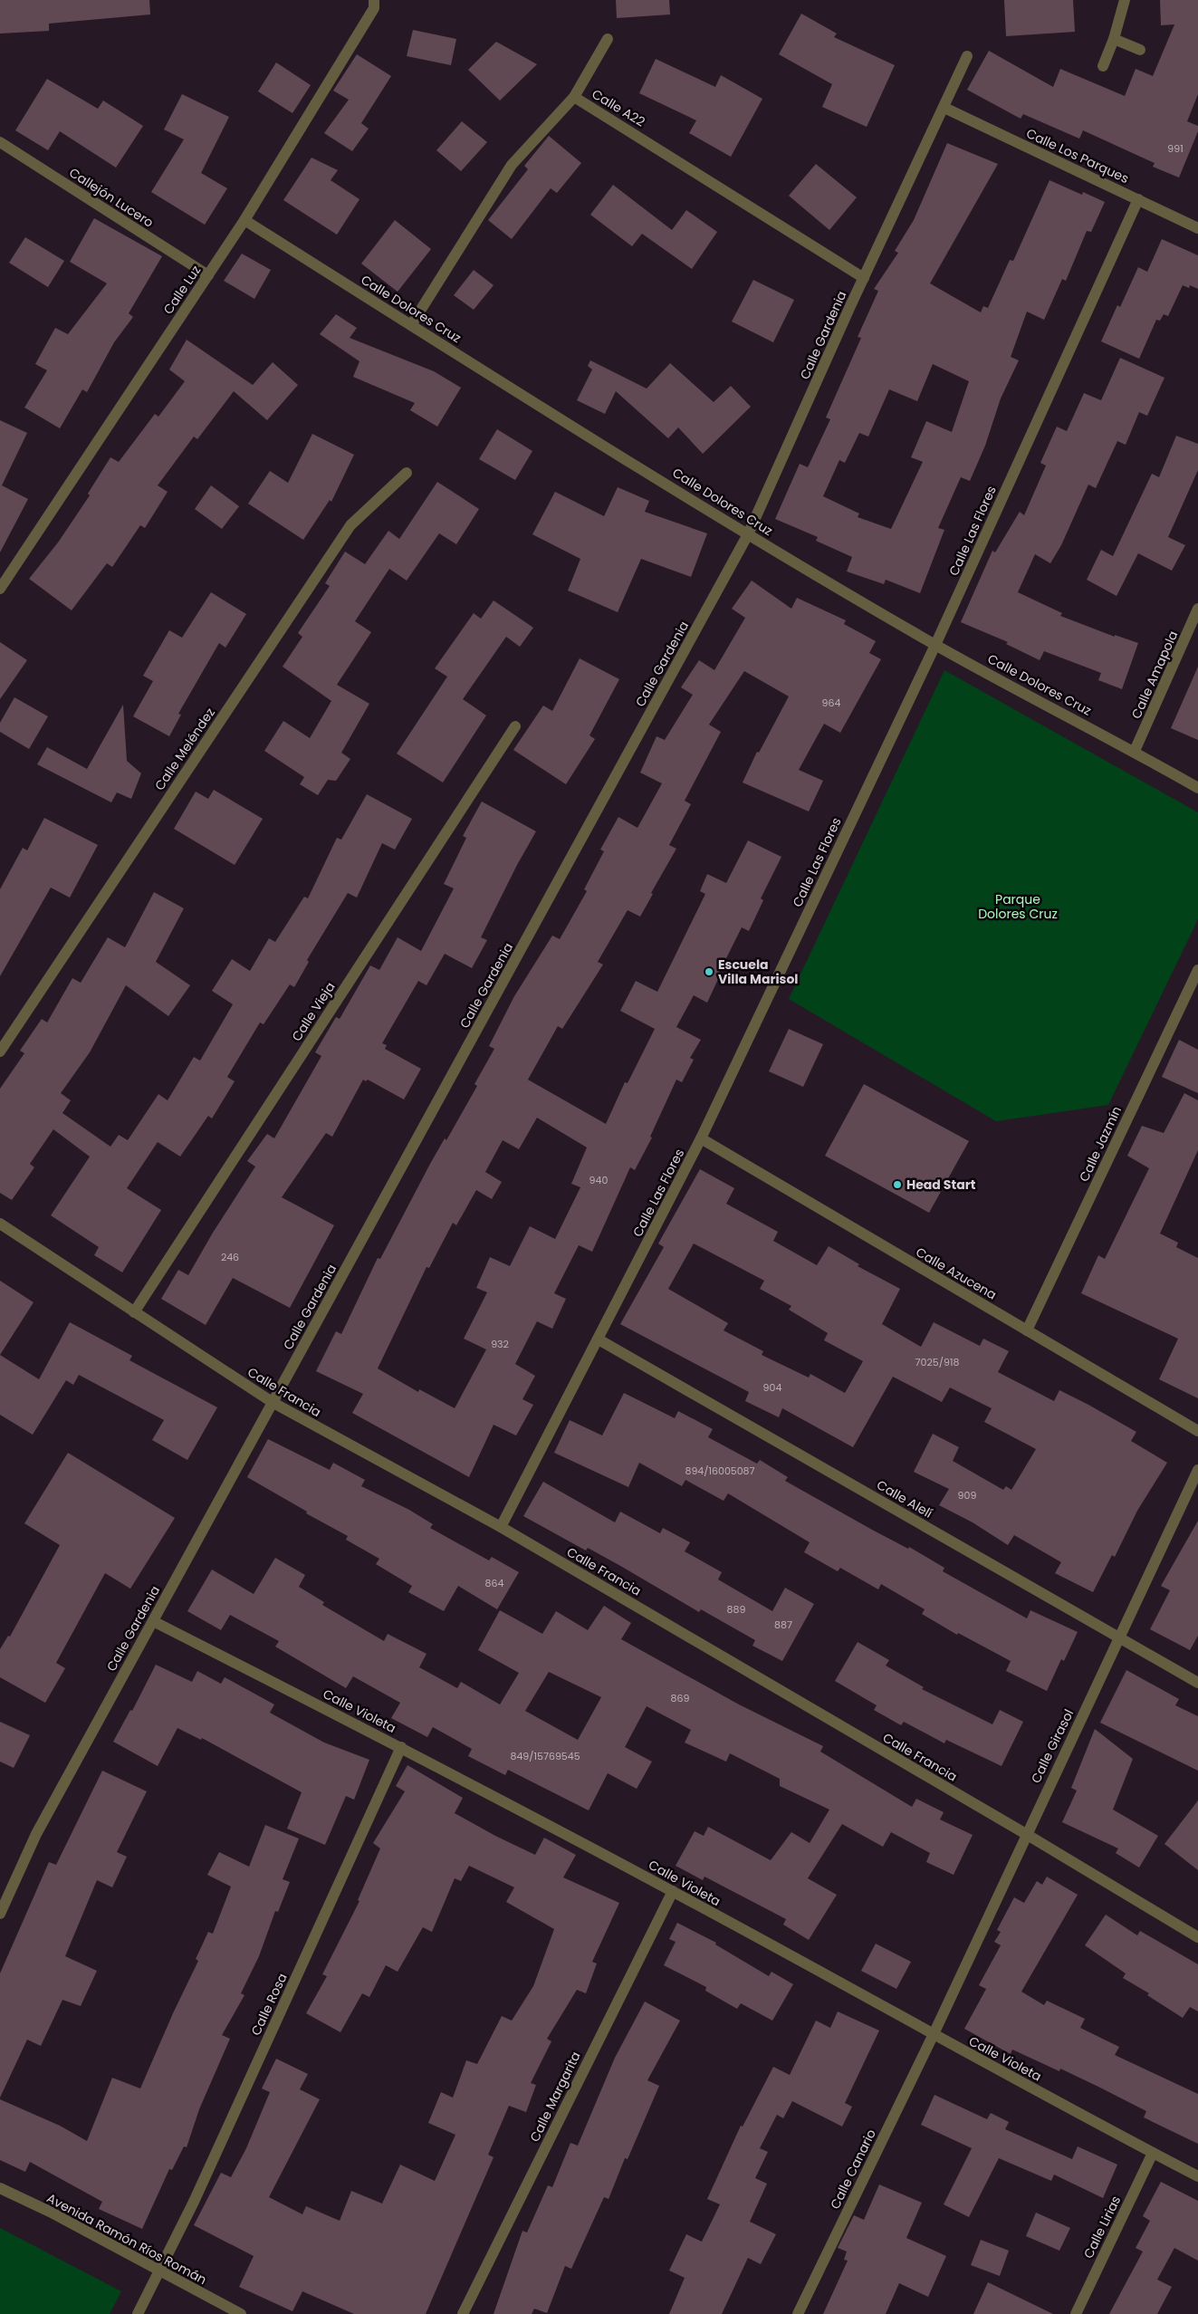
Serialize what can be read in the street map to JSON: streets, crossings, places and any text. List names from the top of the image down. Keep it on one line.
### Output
{"streets":{"street":["Calle A22","Calle Los Parques","Callejón Lucero","Calle Luz","Calle Dolores Cruz","Calle Gardenia","Calle Las Flores","Calle Amapola","Calle Meléndez","Calle Vieja","Calle Jazmín","Calle Azucena","Calle Francia","Calle Alelí","Calle Violeta","Calle Girasol","Calle Rosa","Calle Margarita","Calle Canario","Calle Lirias","Avenida Ramón Ríos Román"]},"crossings":[["Calle A22","Calle Dolores Cruz"],["Calle A22","Calle Gardenia"],["Calle Los Parques","Calle Gardenia"],["Calle Los Parques","Calle Las Flores"],["Callejón Lucero","Calle Luz"],["Calle Luz","Calle Dolores Cruz"],["Calle Dolores Cruz","Calle Gardenia"],["Calle Dolores Cruz","Calle Las Flores"],["Calle Dolores Cruz","Calle Amapola"],["Calle Gardenia","Calle Francia"],["Calle Gardenia","Calle Violeta"],["Calle Las Flores","Calle Azucena"],["Calle Las Flores","Calle Francia"],["Calle Las Flores","Calle Alelí"],["Calle Vieja","Calle Francia"],["Calle Jazmín","Calle Azucena"],["Calle Francia","Calle Girasol"],["Calle Alelí","Calle Girasol"],["Calle Violeta","Calle Girasol"],["Calle Violeta","Calle Rosa"],["Calle Violeta","Calle Margarita"],["Calle Violeta","Calle Canario"],["Calle Violeta","Calle Lirias"],["Calle Girasol","Calle Canario"],["Calle Rosa","Avenida Ramón Ríos Román"]],"parks":["Parque Dolores Cruz"],"places":["Escuela Villa Marisol","Head Start"],"house_numbers":["991","964","940","246","932","7025/918","904","894/16005087","909","864","889","887","869","849/15769545"]}
